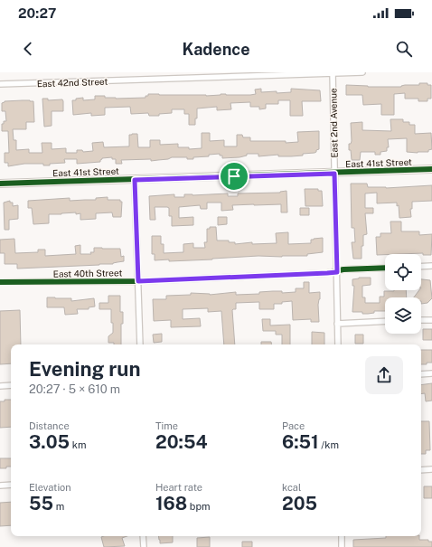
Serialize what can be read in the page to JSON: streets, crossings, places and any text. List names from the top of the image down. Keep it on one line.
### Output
{"streets":{"street":["East 42nd Street","East 2nd Avenue","East 41st Street","East 40th Street"]},"crossings":[["East 42nd Street","East 2nd Avenue"],["East 2nd Avenue","East 41st Street"],["East 2nd Avenue","East 40th Street"]],"page":{"status":"20:27","header":"Kadence","heading":["Evening run","20:27 · 5 × 610 m"],"stats":[["Distance","3.05 km"],["Time","20:54"],["Pace","6:51 /km"],["Elevation","55 m"],["Heart rate","168 bpm"],["kcal","205"]]}}
